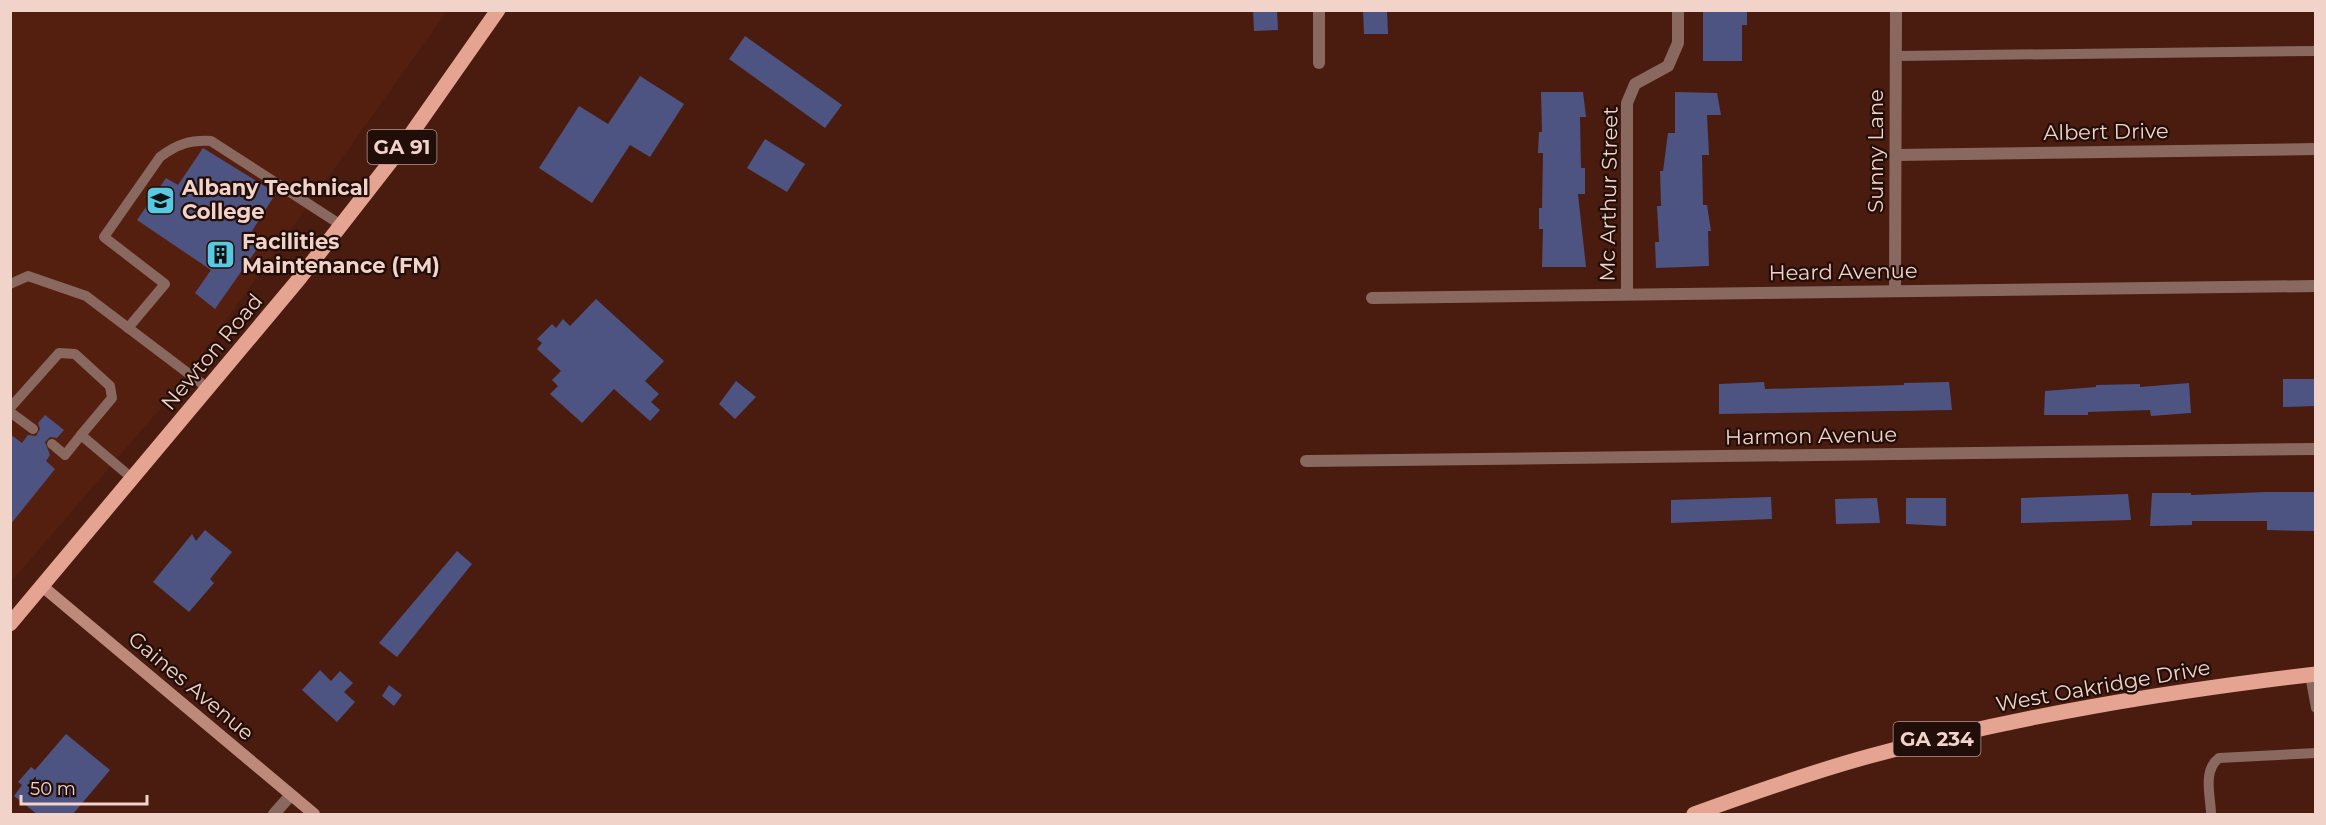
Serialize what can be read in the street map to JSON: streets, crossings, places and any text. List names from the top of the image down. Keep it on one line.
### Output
{"streets":{"main road":["GA 91","Newton Road","West Oakridge Drive","GA 234"],"street":["Albert Drive","Sunny Lane","Mc Arthur Street","Heard Avenue","Harmon Avenue","Gaines Avenue"]},"crossings":[["Albert Drive","Sunny Lane"],["Sunny Lane","Heard Avenue"],["Mc Arthur Street","Heard Avenue"],["Newton Road","Gaines Avenue"]],"places":{"school or university":["Albany Technical College"],"building":["Facilities Maintenance (FM)"]},"scale_bar":"50 m"}
